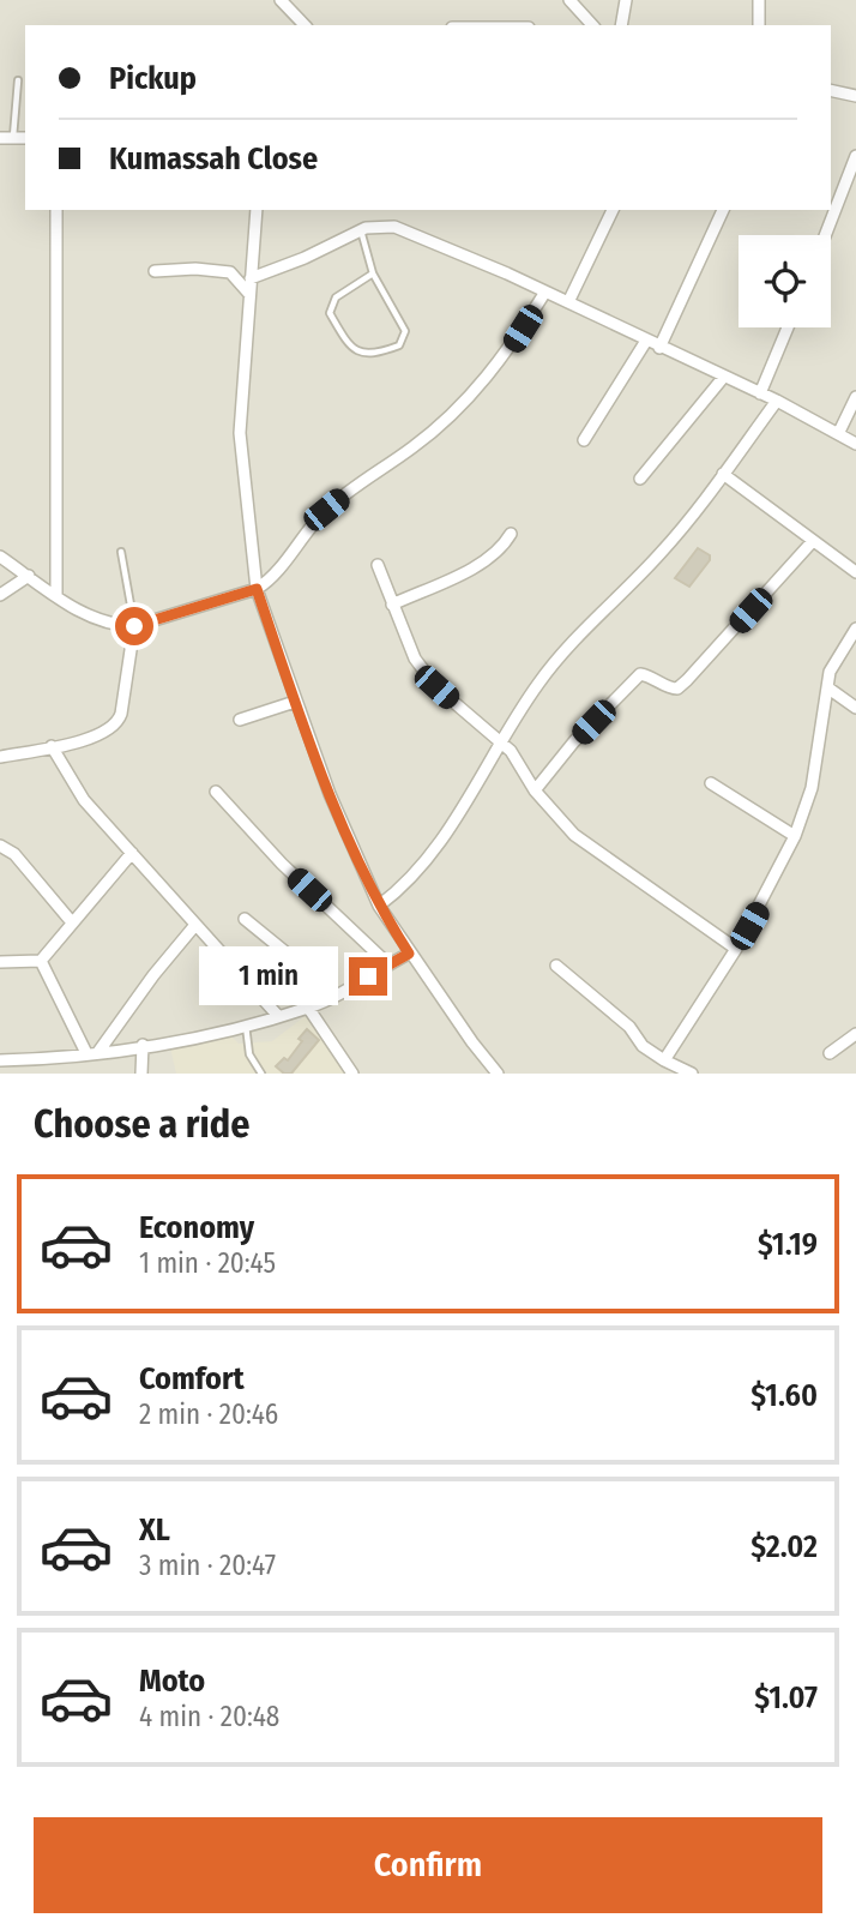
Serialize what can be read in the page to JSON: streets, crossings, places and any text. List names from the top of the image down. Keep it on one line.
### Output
{"page":{"banner":["Pickup","Kumassah Close"],"bubble":"1 min","heading":"Choose a ride","list":[{"name":"Economy","note":"1 min · 20:45","value":"$1.19"},{"name":"Comfort","note":"2 min · 20:46","value":"$1.60"},{"name":"XL","note":"3 min · 20:47","value":"$2.02"},{"name":"Moto","note":"4 min · 20:48","value":"$1.07"}],"buttons":"Confirm"}}
